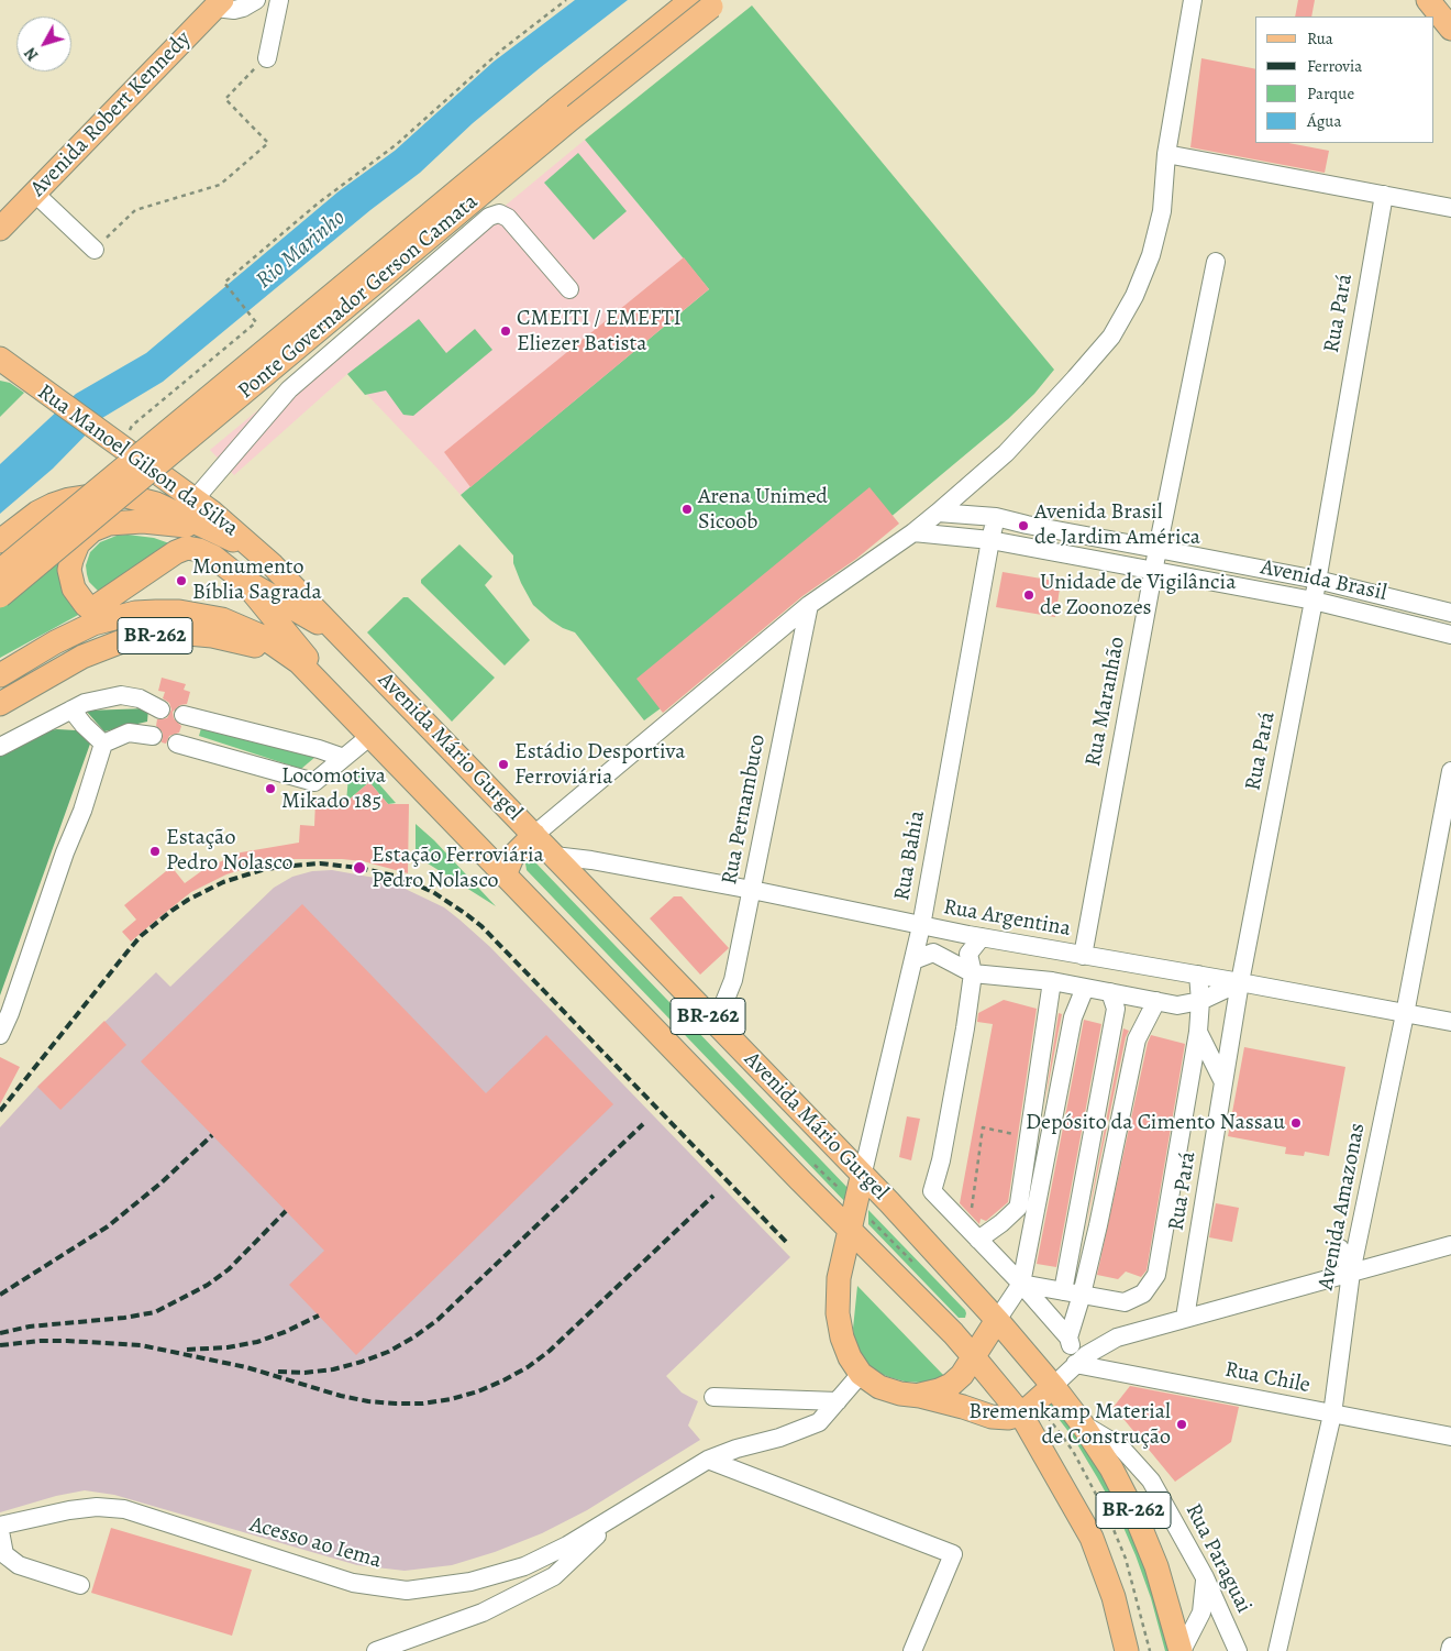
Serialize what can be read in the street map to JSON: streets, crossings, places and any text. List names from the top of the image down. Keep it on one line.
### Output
{"streets":{"main road":["Avenida Robert Kennedy","Ponte Governador Gerson Camata","Rua Manoel Gilson da Silva","BR-262","Avenida Mário Gurgel"],"street":["Rua Pará","Avenida Brasil","Rua Maranhão","Rua Pernambuco","Rua Bahia","Rua Argentina","Avenida Amazonas","Rua Chile","Acesso ao Iema","Rua Paraguai"]},"crossings":[["Rua Pará","Avenida Brasil"],["Rua Pará","Rua Argentina"],["Rua Manoel Gilson da Silva","BR-262"],["Rua Manoel Gilson da Silva","Avenida Mário Gurgel"],["Avenida Brasil","Rua Maranhão"],["Avenida Brasil","Rua Bahia"],["BR-262","Avenida Mário Gurgel"],["Rua Maranhão","Rua Argentina"],["Avenida Mário Gurgel","Rua Pernambuco"],["Avenida Mário Gurgel","Rua Bahia"],["Avenida Mário Gurgel","Rua Argentina"],["Avenida Mário Gurgel","Rua Paraguai"],["Rua Pernambuco","Rua Argentina"],["Rua Bahia","Rua Argentina"],["Rua Argentina","Avenida Amazonas"],["Avenida Amazonas","Rua Chile"]],"water":["Rio Marinho"],"places":["CMEITI / EMEFTI Eliezer Batista","Arena Unimed Sicoob","Avenida Brasil de Jardim América","Monumento Bíblia Sagrada","Unidade de Vigilância de Zoonozes","Estádio Desportiva Ferroviária","Locomotiva Mikado 185","Estação Pedro Nolasco","Estação Ferroviária Pedro Nolasco","Depósito da Cimento Nassau","Bremenkamp Material de Construção"],"legend":["Rua","Ferrovia","Parque","Água"],"north":"bottom left"}
